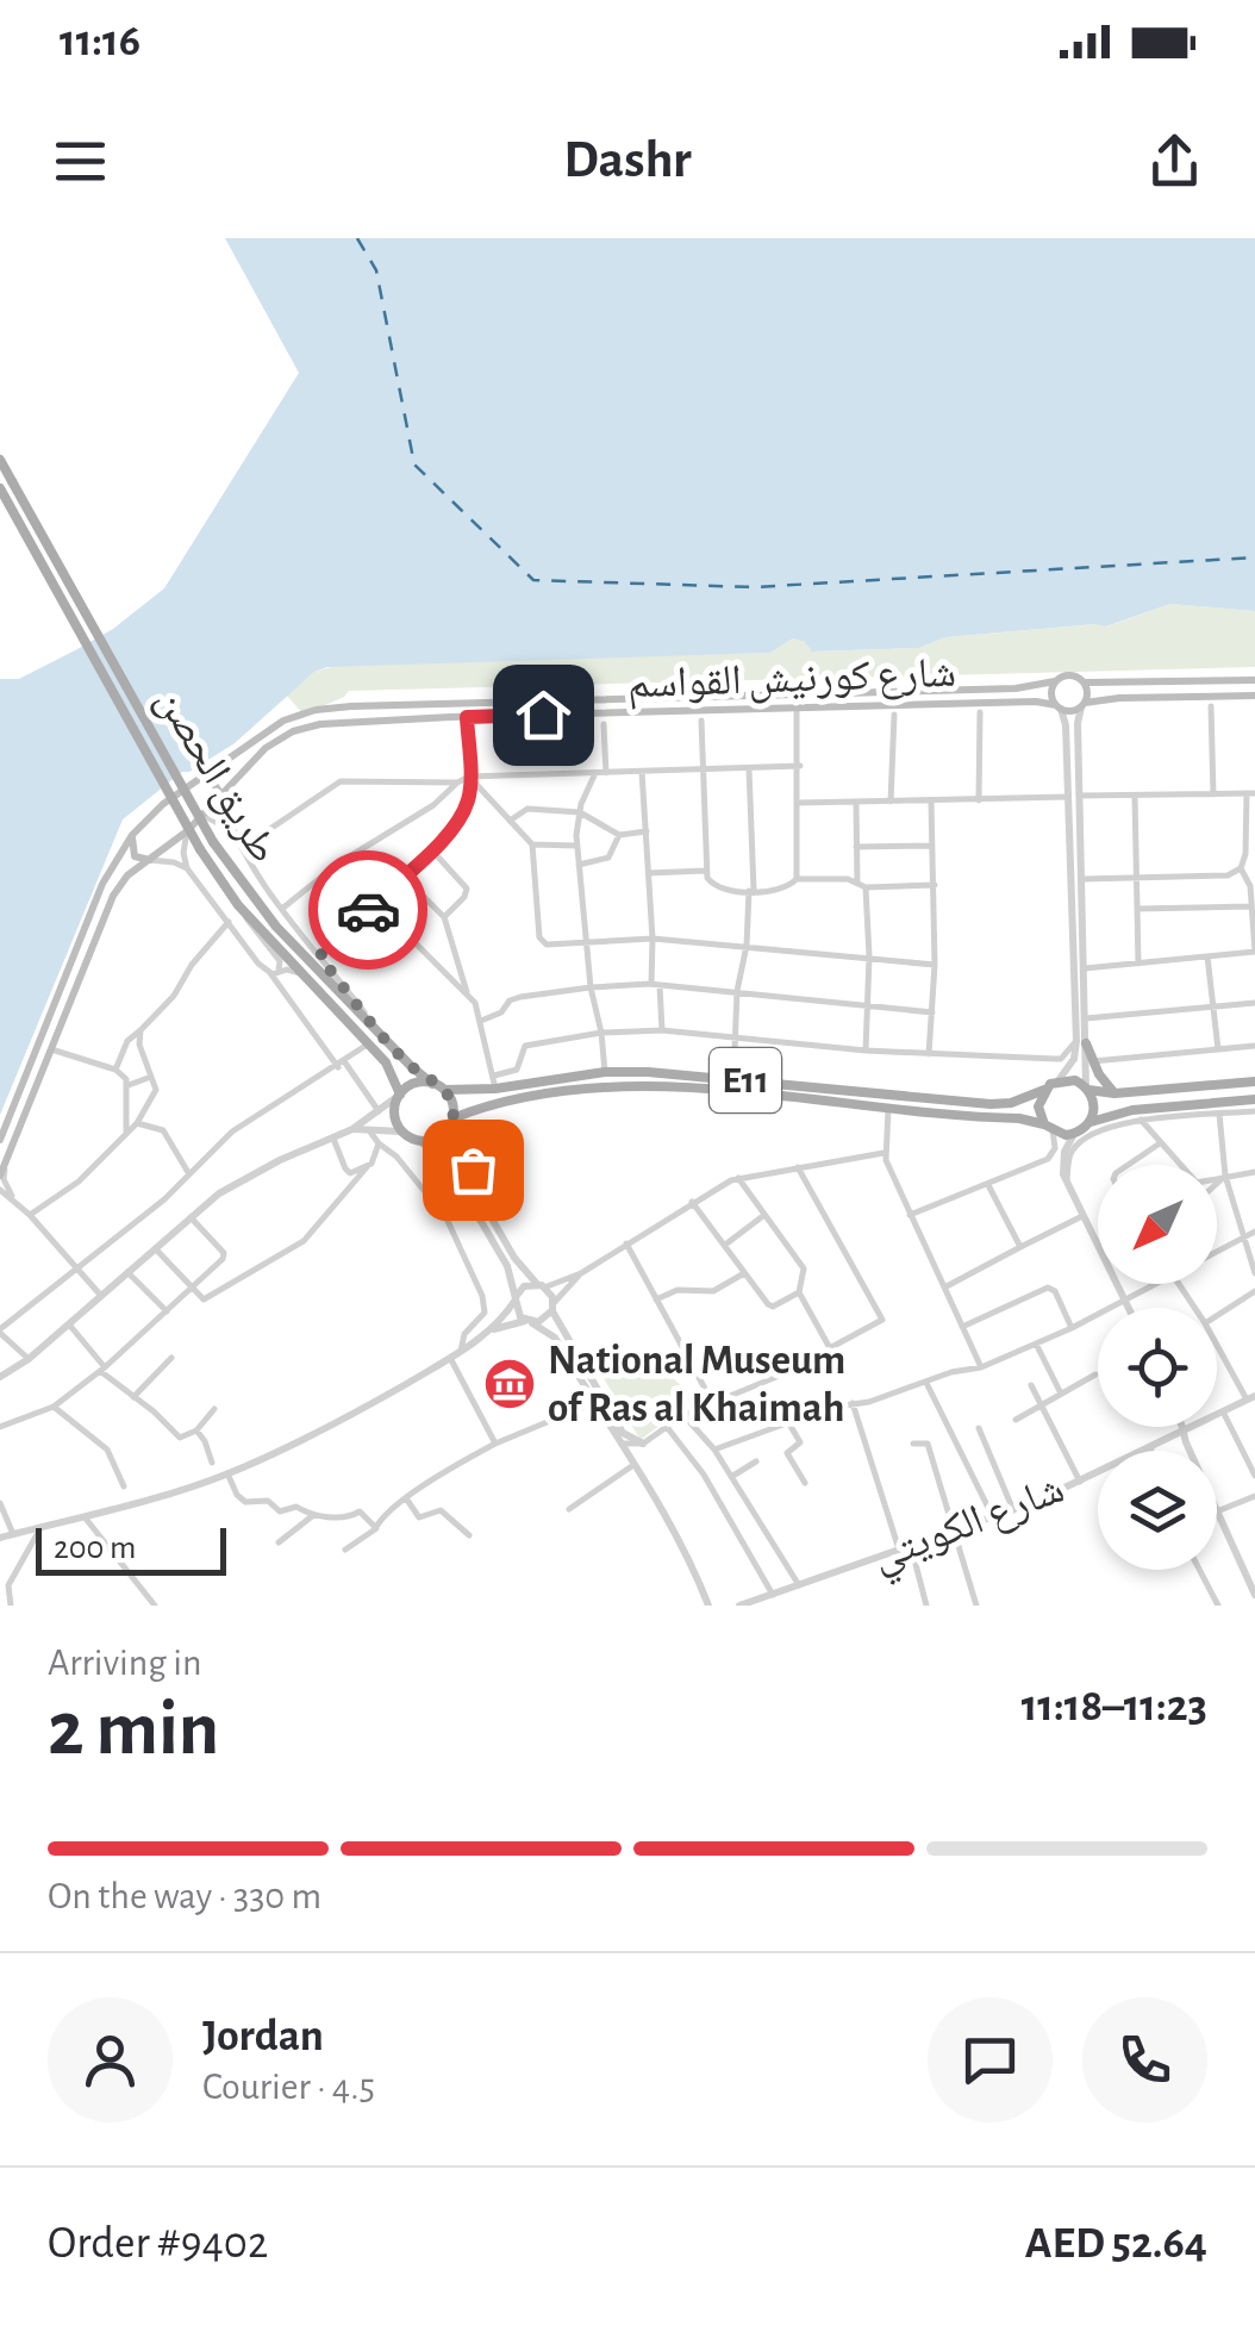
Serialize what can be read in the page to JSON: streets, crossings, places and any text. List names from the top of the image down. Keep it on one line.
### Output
{"streets":{"main road":["شارع كورنيش القواسم","طريق الحصن","E11"],"street":["شارع الكويتي"]},"crossings":[["طريق الحصن","E11"]],"places":{"museum":["National Museum of Ras al Khaimah"]},"scale_bar":"200 m","north":"bottom left","page":{"status":"11:16","header":"Dashr","scale":"200 m","heading":["2 min","Arriving in","11:18–11:23"],"panel":["Jordan","Courier · 4.5","Order #9402","AED 52.64"],"bar":"On the way · 330 m"}}
